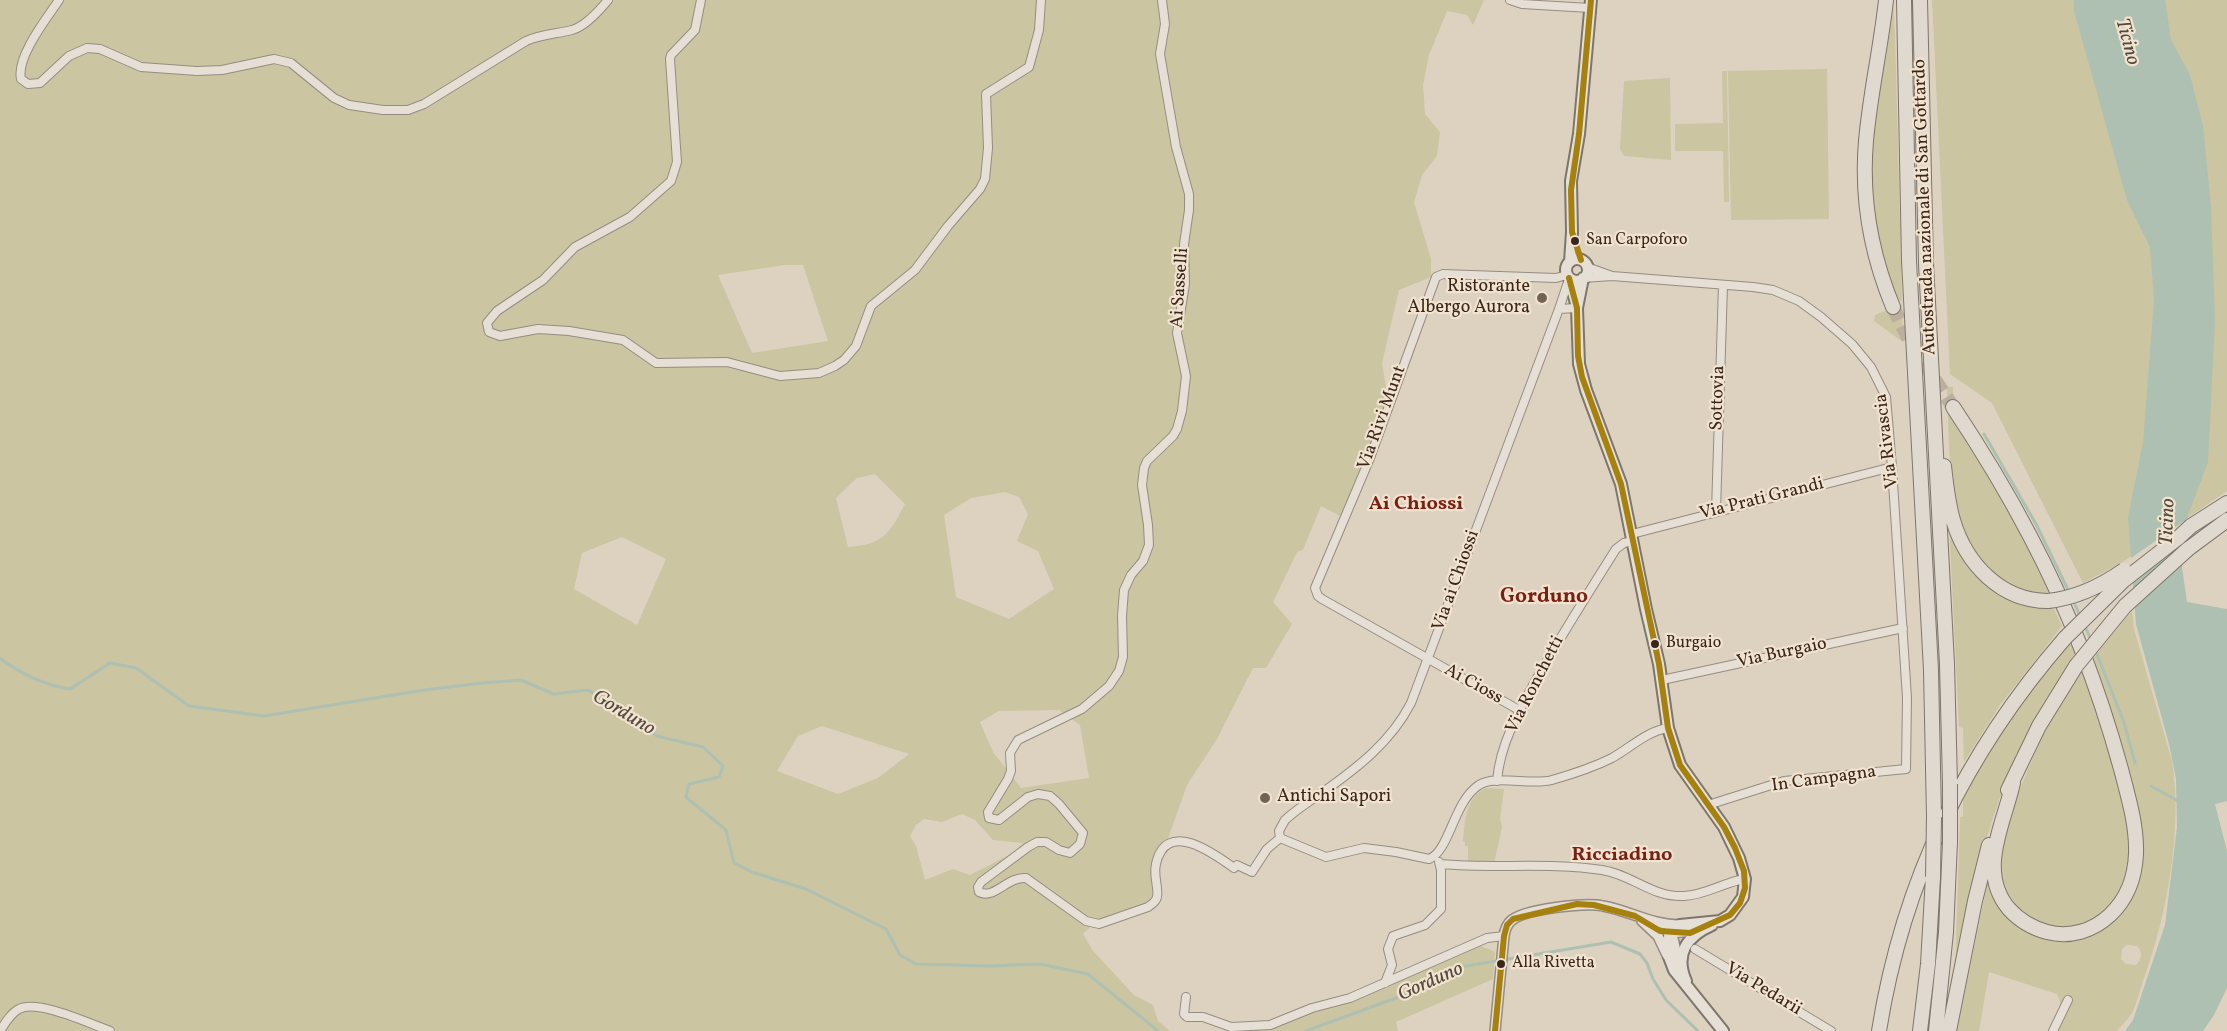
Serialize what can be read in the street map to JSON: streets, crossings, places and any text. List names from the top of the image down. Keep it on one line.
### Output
{"streets":{"highway":["Autostrada nazionale di San Gottardo"],"street":["Ai Sasselli","Sottovia","Via Rivi Munt","Via Rivascia","Via Prati Grandi","Via ai Chiossi","Via Burgaio","Ai Cioss","Via Ronchetti","In Campagna","Via Pedarii"]},"crossings":[["Ai Sasselli","Via ai Chiossi"],["Sottovia","Via Rivascia"],["Sottovia","Via Prati Grandi"],["Via Rivi Munt","Via Rivascia"],["Via Rivi Munt","Via ai Chiossi"],["Via Rivi Munt","Ai Cioss"],["Via Rivascia","Via Prati Grandi"],["Via Rivascia","Via ai Chiossi"],["Via Rivascia","Via Burgaio"],["Via Rivascia","In Campagna"],["Via Prati Grandi","Via Ronchetti"],["Via ai Chiossi","Ai Cioss"],["Ai Cioss","Via Ronchetti"]],"districts":["Ai Chiossi","Gorduno","Ricciadino"],"water":["Ticino","Gorduno"],"places":["San Carpoforo","Ristorante Albergo Aurora","Burgaio","Antichi Sapori","Alla Rivetta"]}
